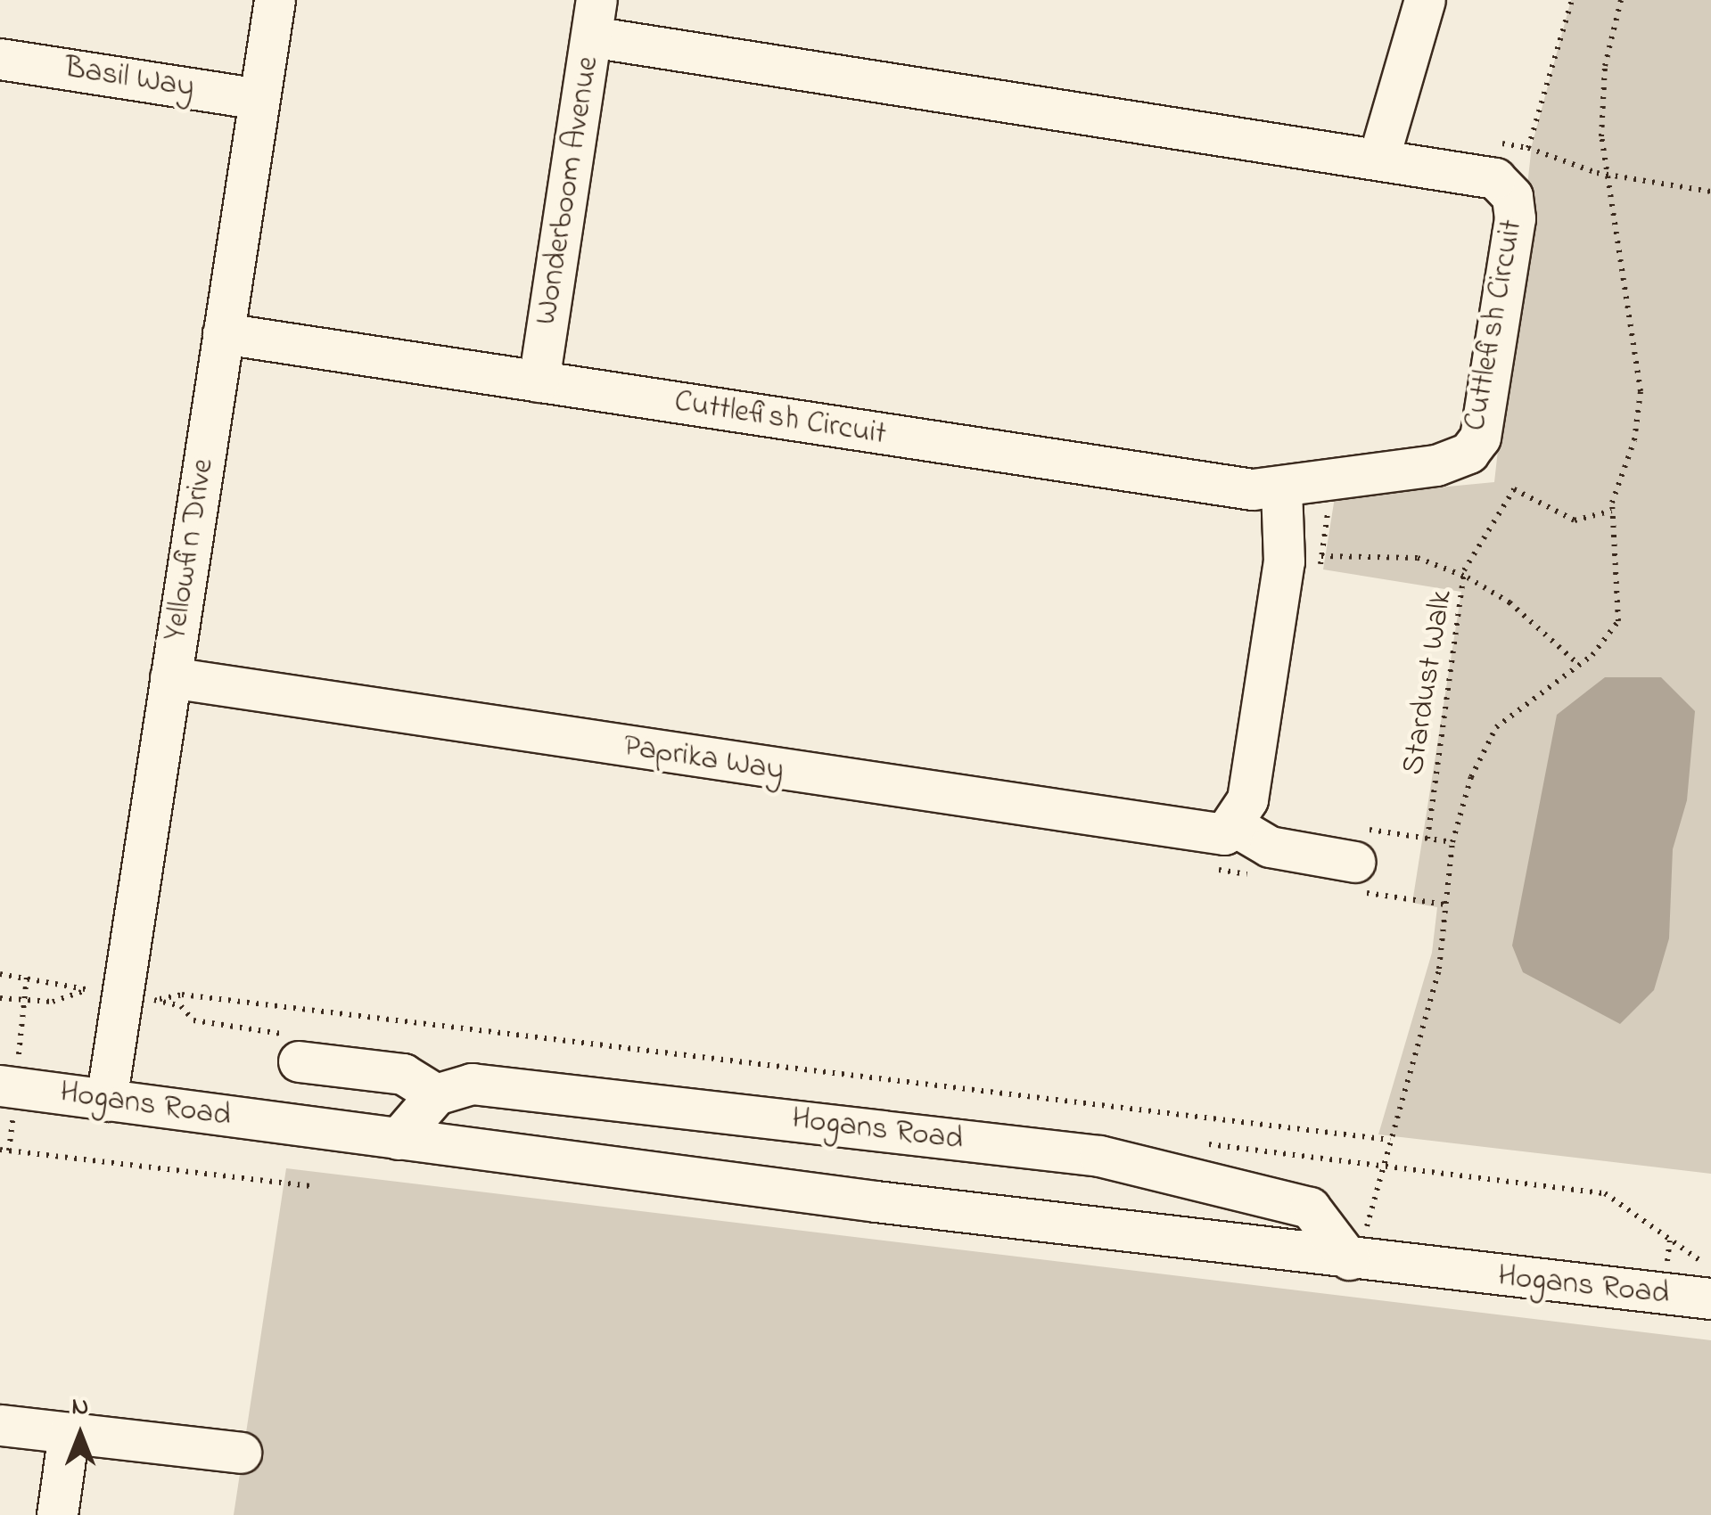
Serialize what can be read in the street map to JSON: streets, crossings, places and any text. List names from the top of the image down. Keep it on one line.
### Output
{"streets":{"street":["Basil Way","Wonderboom Avenue","Cuttlefish Circuit","Yellowfin Drive","Paprika Way","Hogans Road"],"path":["Stardust Walk"]},"crossings":[["Basil Way","Yellowfin Drive"],["Wonderboom Avenue","Cuttlefish Circuit"],["Cuttlefish Circuit","Yellowfin Drive"],["Yellowfin Drive","Paprika Way"],["Yellowfin Drive","Hogans Road"]],"north":"top"}
